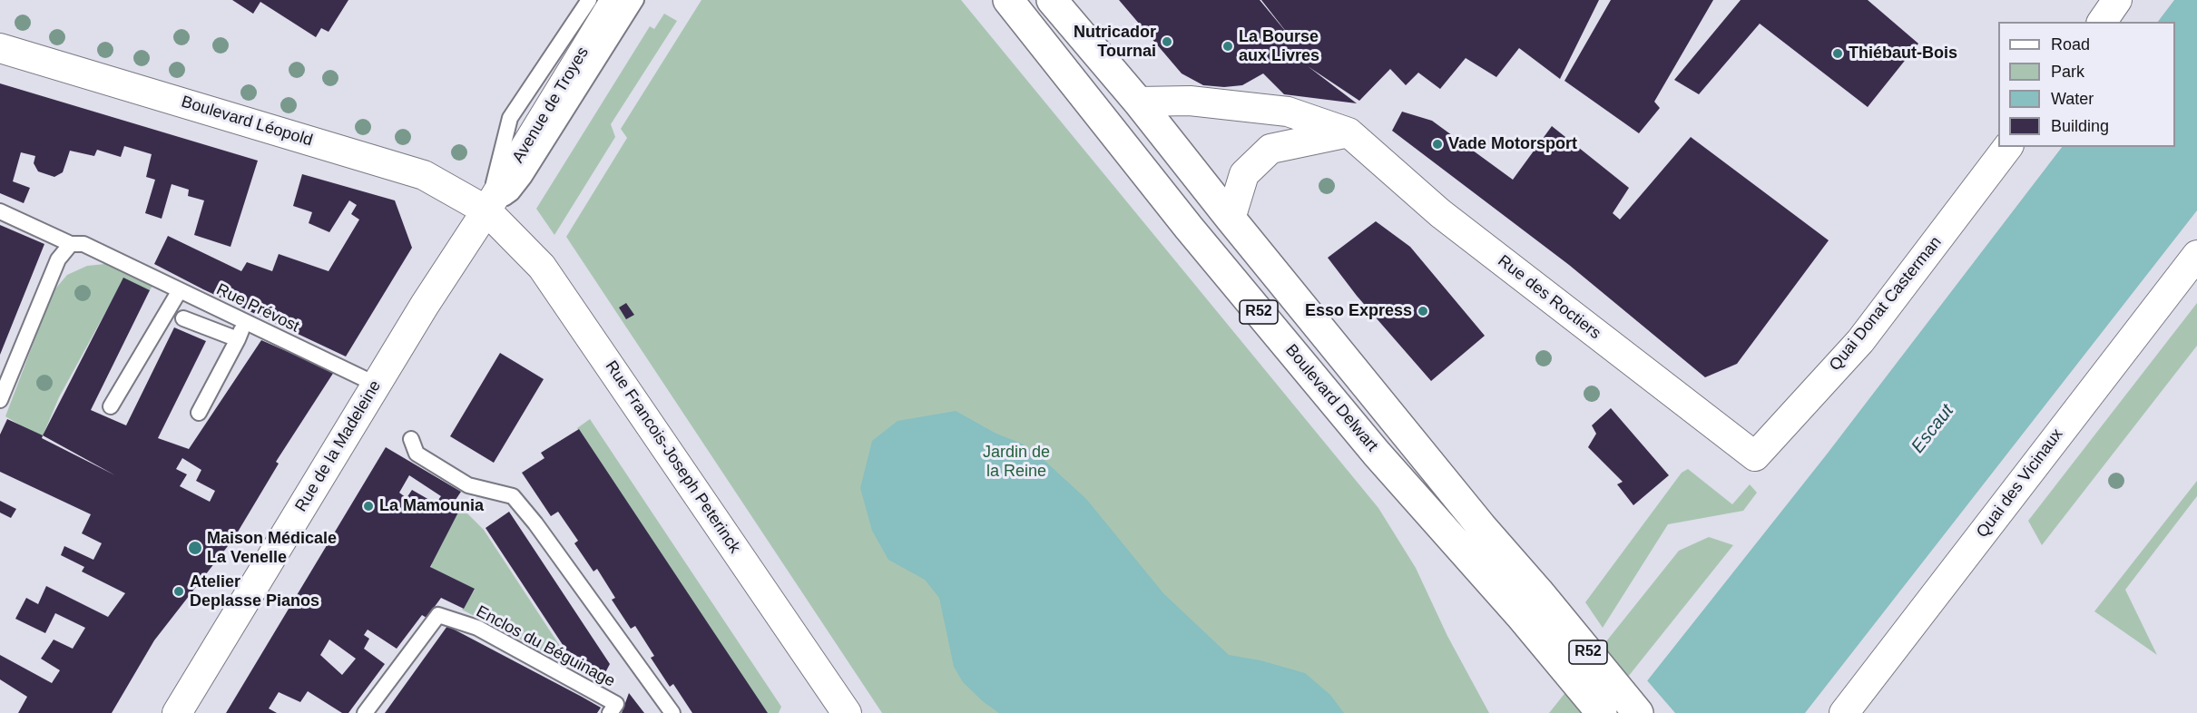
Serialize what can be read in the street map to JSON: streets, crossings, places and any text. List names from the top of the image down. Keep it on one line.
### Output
{"streets":{"main road":["R52","Boulevard Delwart"],"street":["Avenue de Troyes","Boulevard Léopold","Rue des Roctiers","Quai Donat Casterman","Rue de la Madeleine","Rue Francois-Joseph Peterinck","Quai des Vicinaux"],"lane":["Rue Prévost","Enclos du Béguinage"]},"crossings":[["Avenue de Troyes","Boulevard Léopold"],["Avenue de Troyes","Rue de la Madeleine"],["Avenue de Troyes","Rue Francois-Joseph Peterinck"],["Boulevard Léopold","Rue de la Madeleine"],["Boulevard Léopold","Rue Francois-Joseph Peterinck"],["Rue des Roctiers","Quai Donat Casterman"],["Rue des Roctiers","R52"],["Rue Prévost","Rue de la Madeleine"],["Rue de la Madeleine","Rue Francois-Joseph Peterinck"]],"water":["Escaut"],"parks":["Jardin de la Reine"],"places":["Nutricador Tournai","La Bourse aux Livres","Thiébaut-Bois","Vade Motorsport","Esso Express","La Mamounia","Maison Médicale La Venelle","Atelier Deplasse Pianos"],"legend":["Road","Park","Water","Building"]}
